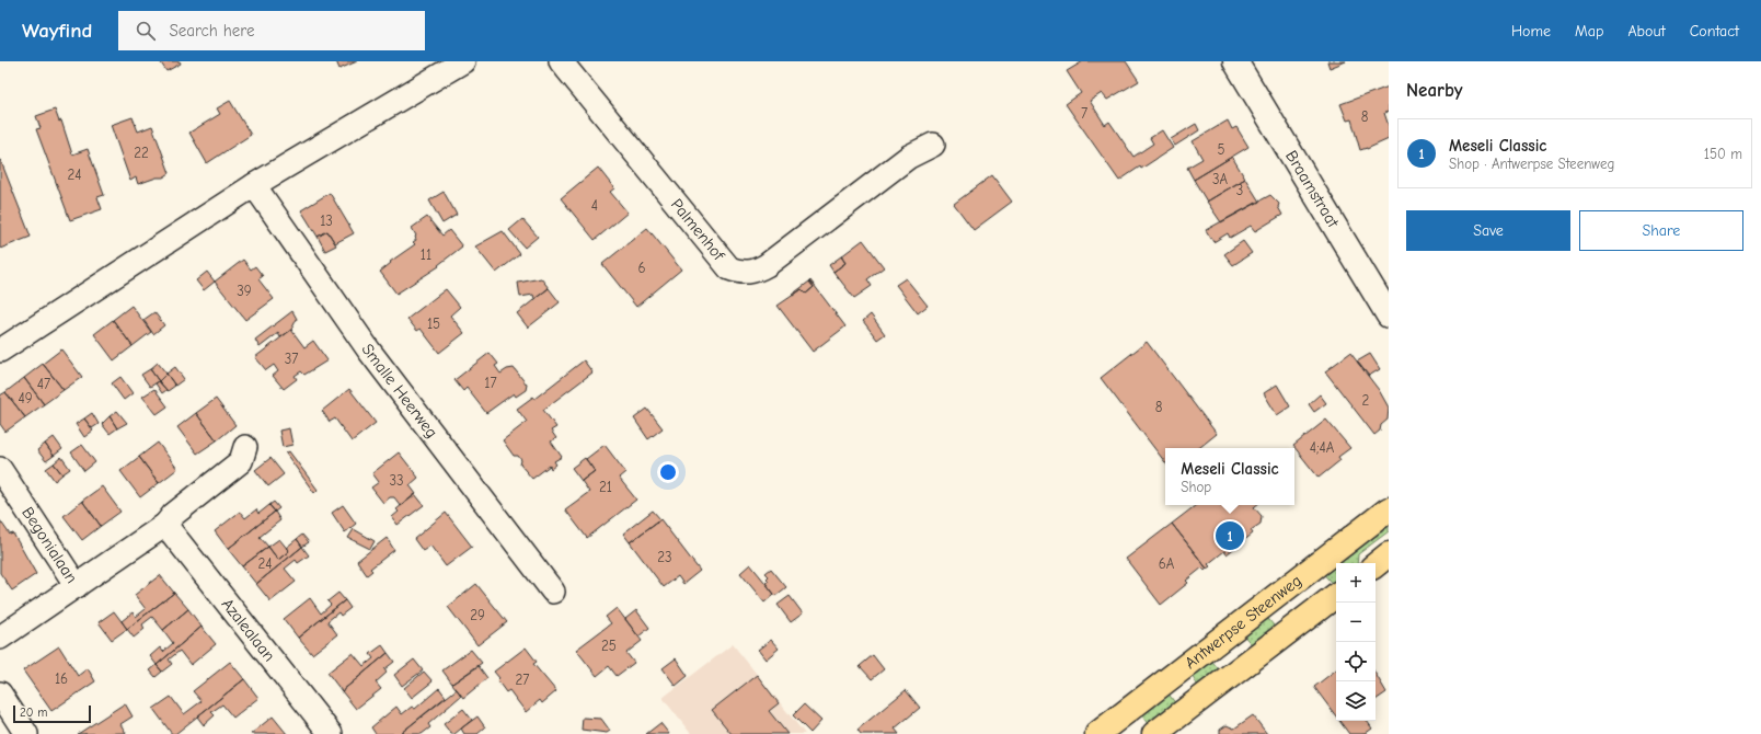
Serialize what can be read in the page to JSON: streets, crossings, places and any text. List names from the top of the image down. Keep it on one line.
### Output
{"streets":{"main road":["Antwerpse Steenweg"],"street":["Braamstraat","Palmenhof","Smalle Heerweg","Begonialaan","Azalealaan"]},"house_numbers":["7","8","5","22","24","3A","3","4","13","11","6","39","15","37","17","47","49","2","8","4;4A","33","21","23","24","6A","29","25","16","27"],"scale_bar":"20 m","page":{"header":"Wayfind","search":"Search here","nav":["Home","Map","About","Contact"],"heading":"Nearby","list":[{"mark":"1","name":"Meseli Classic","note":"Shop · Antwerpse Steenweg","value":"150 m"}],"buttons":["Save","Share"],"popup":["Meseli Classic","Shop"],"pins":"1","map_buttons":["+","−"],"scale":"20 m"}}
